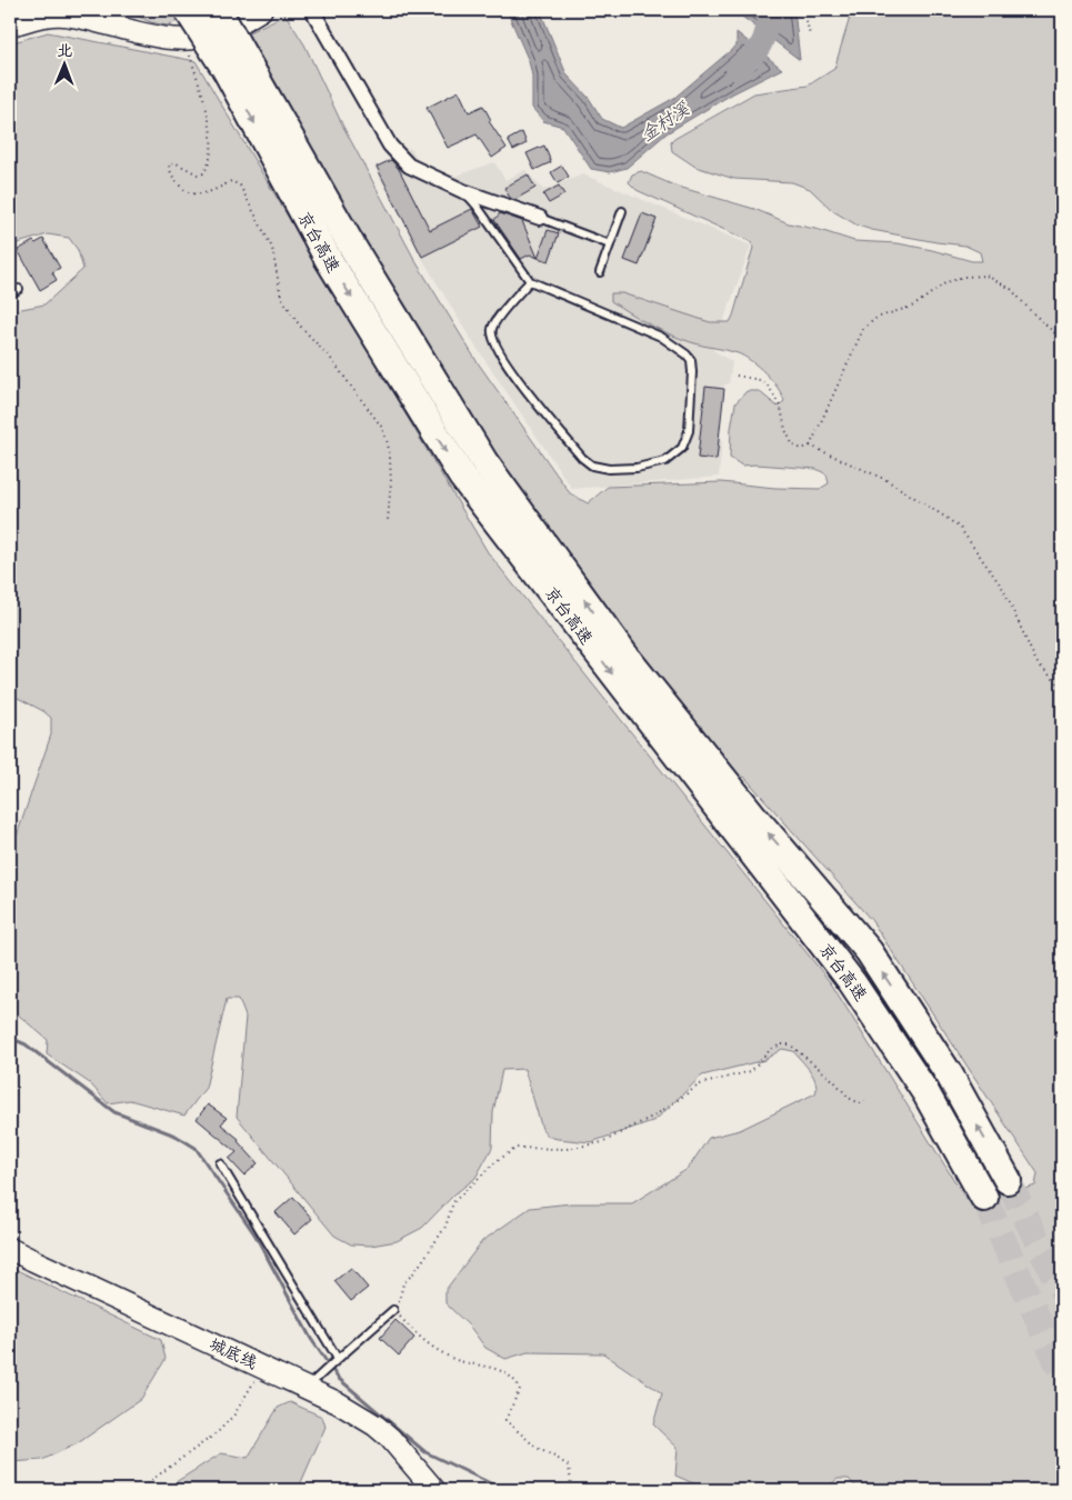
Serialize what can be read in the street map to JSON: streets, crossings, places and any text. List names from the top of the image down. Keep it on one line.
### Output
{"streets":{"highway":["京台高速"],"main road":["城底线"]},"water":["金村溪"],"north":"top"}
